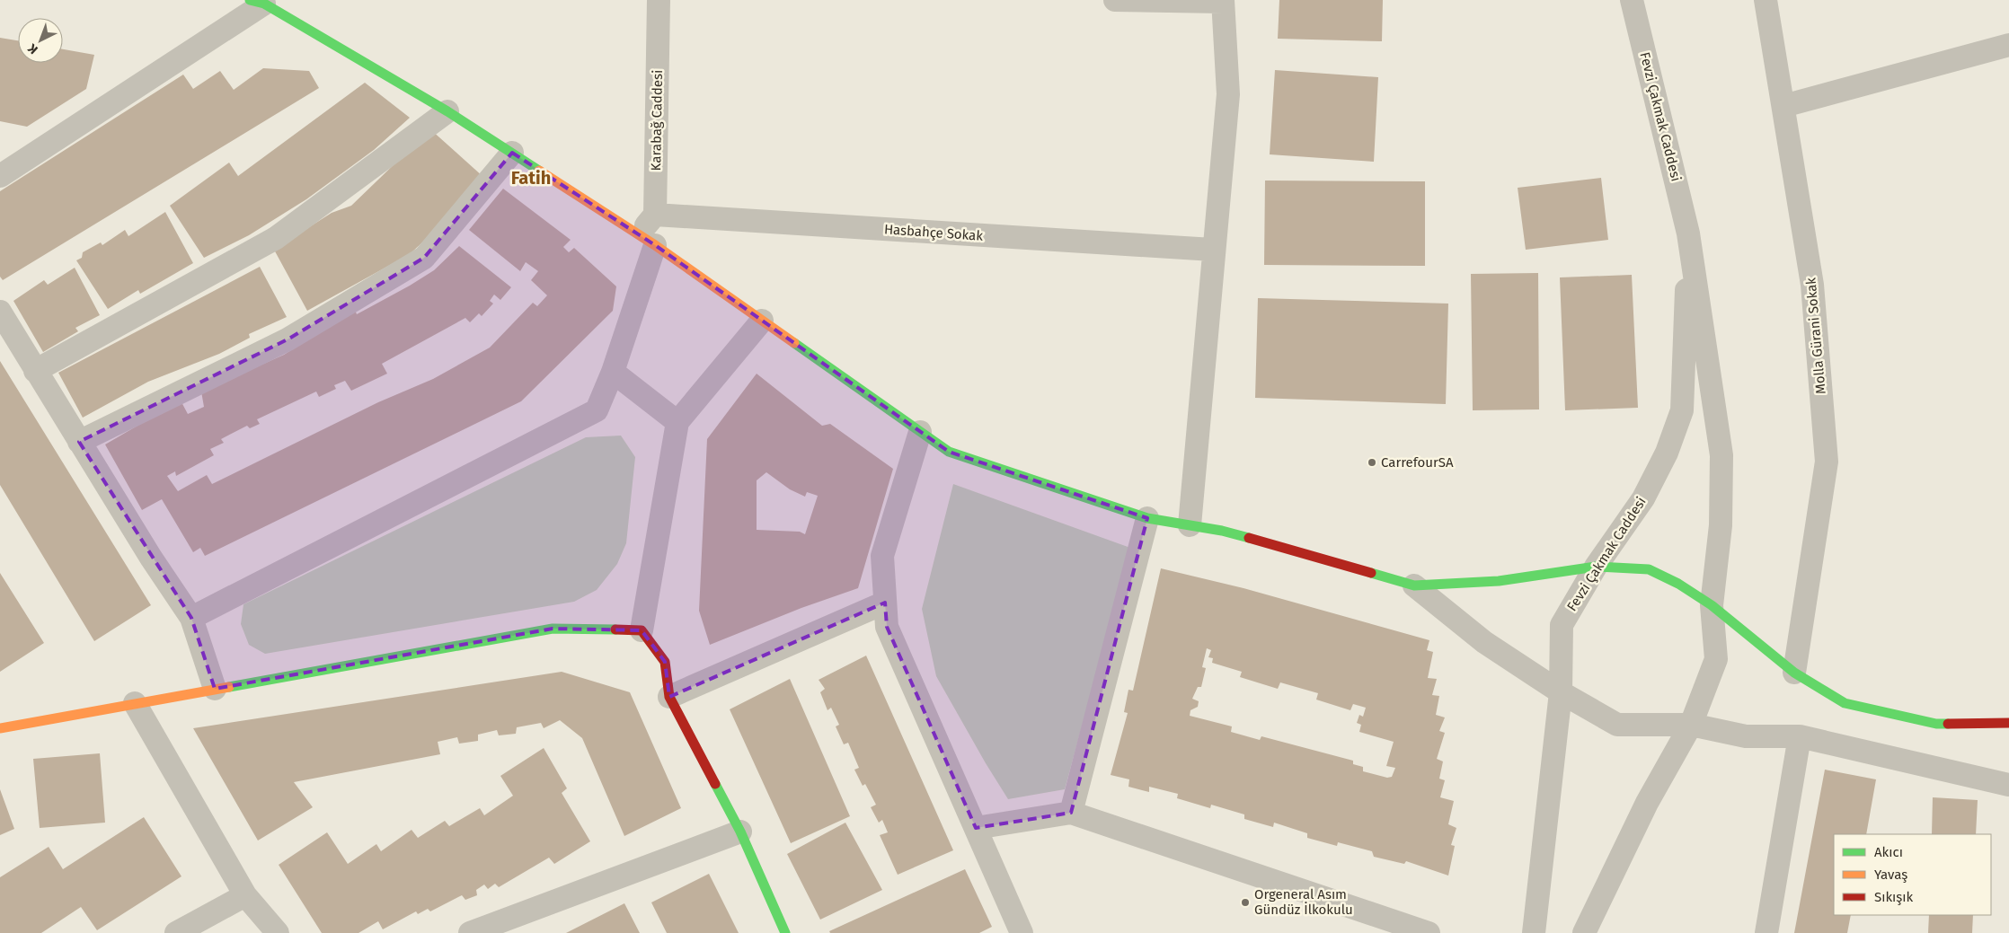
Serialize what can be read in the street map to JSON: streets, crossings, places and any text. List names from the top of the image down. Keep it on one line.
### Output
{"streets":{"street":["Fevzi Çakmak Caddesi","Karabağ Caddesi","Hasbahçe Sokak","Molla Gürani Sokak"]},"crossings":[["Karabağ Caddesi","Hasbahçe Sokak"]],"districts":["Fatih"],"places":["CarrefourSA","Orgeneral Asım Gündüz İlkokulu"],"legend":["Akıcı","Yavaş","Sıkışık"],"north":"bottom left"}
